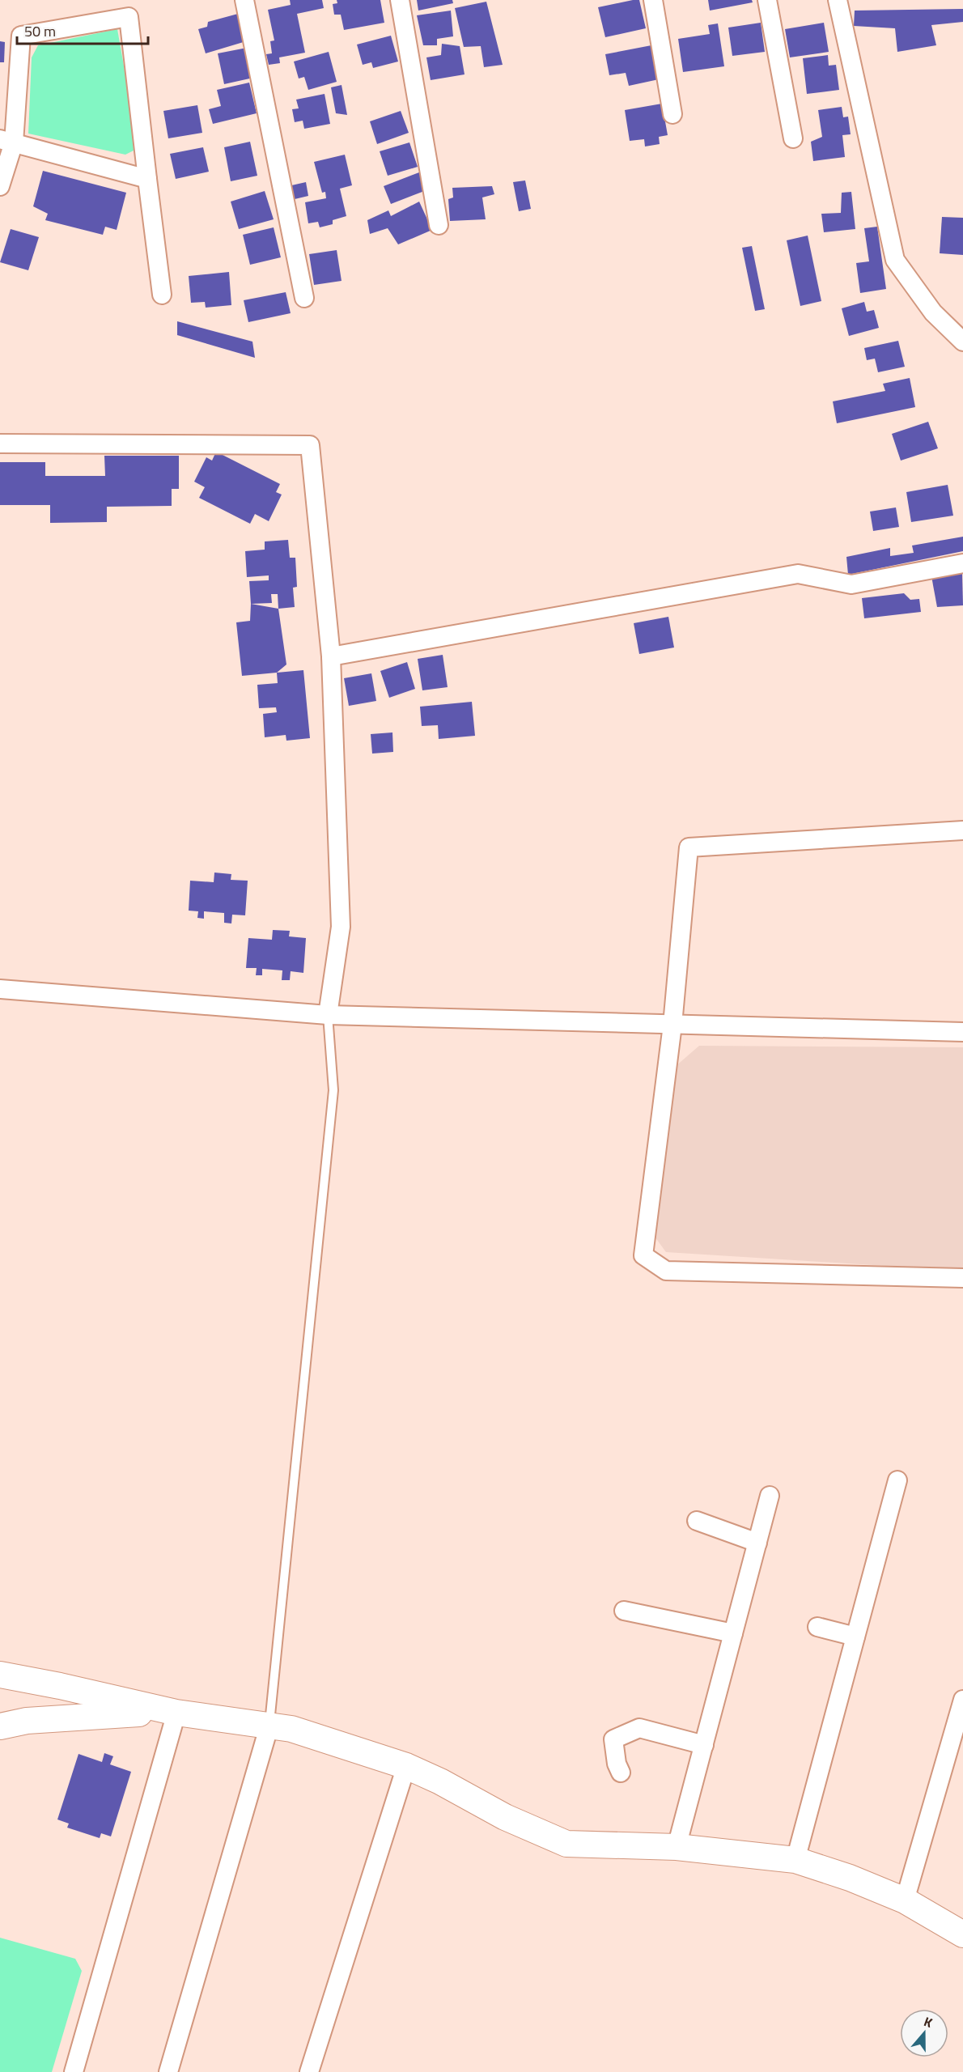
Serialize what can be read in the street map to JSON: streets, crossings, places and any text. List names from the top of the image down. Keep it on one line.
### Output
{"scale_bar":"50 m","north":"top"}
